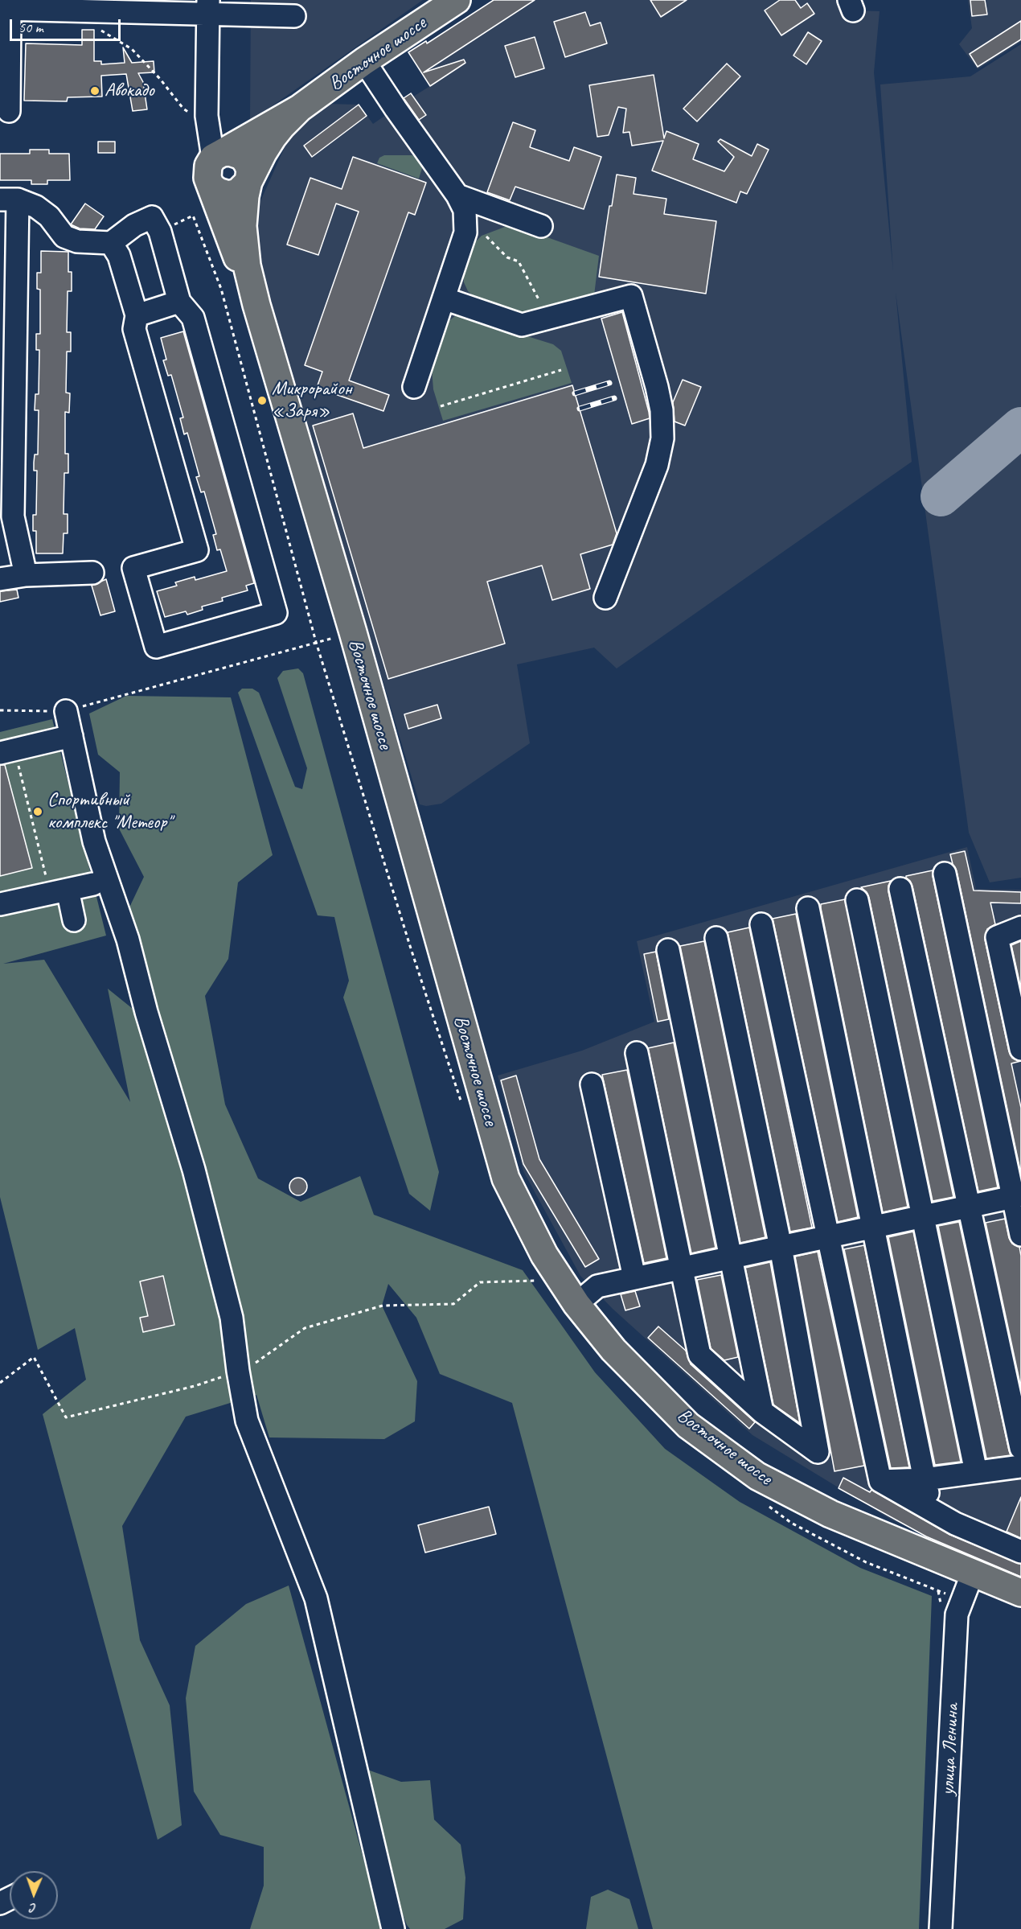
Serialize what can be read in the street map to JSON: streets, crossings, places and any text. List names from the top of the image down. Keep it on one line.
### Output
{"streets":{"main road":["Восточное шоссе"],"street":["улица Ленина"]},"crossings":[["Восточное шоссе","улица Ленина"]],"places":["Авокадо","Микрорайон «Заря»","Спортивный комплекс \"Метеор\""],"scale_bar":"50 m","north":"bottom"}
